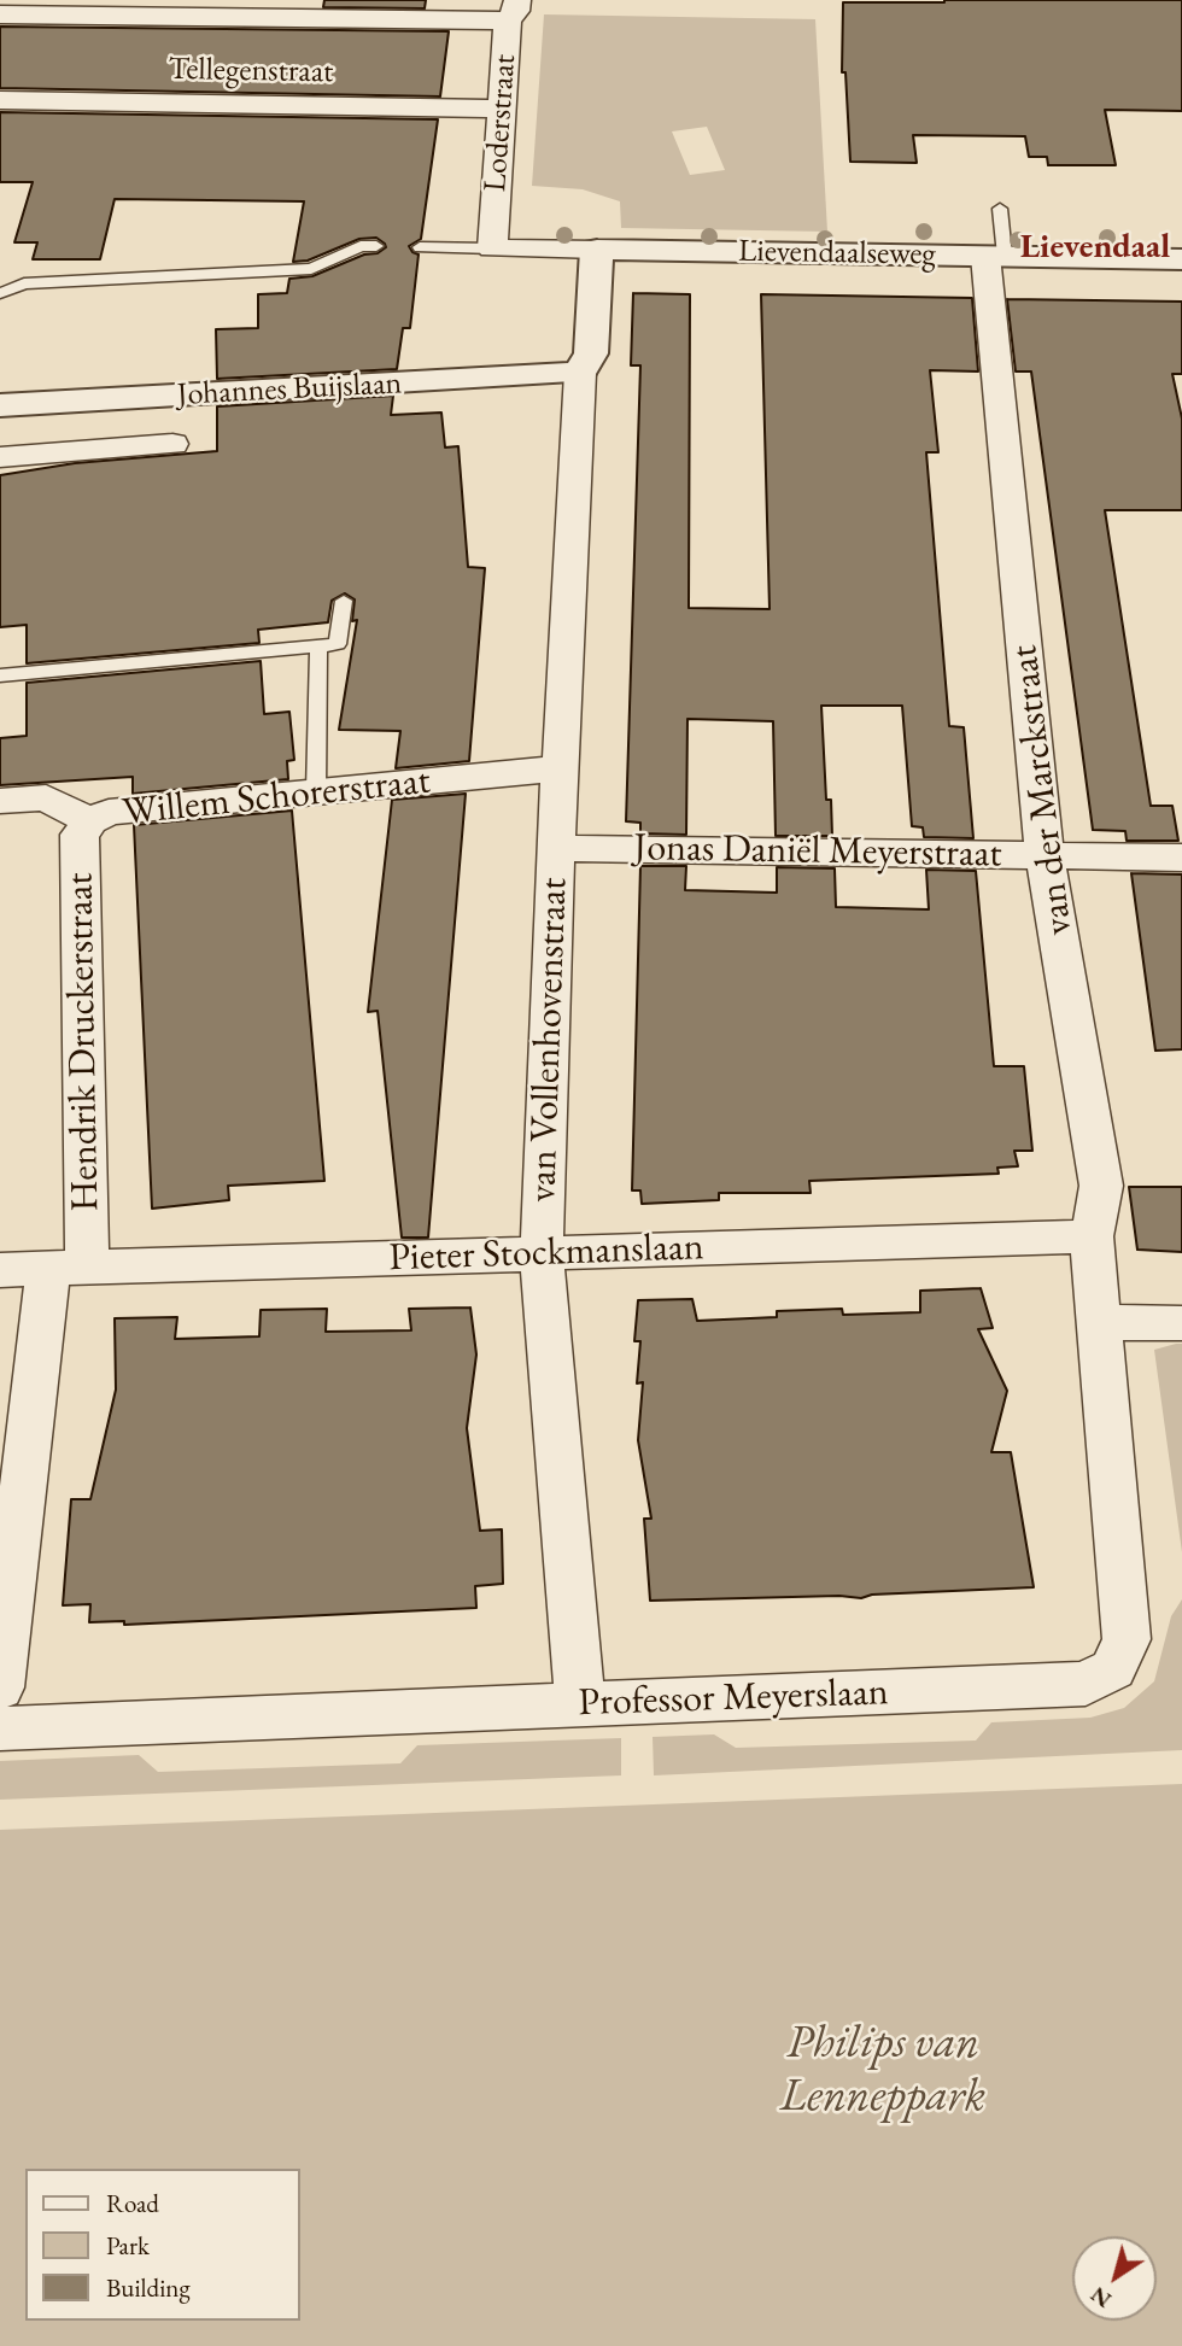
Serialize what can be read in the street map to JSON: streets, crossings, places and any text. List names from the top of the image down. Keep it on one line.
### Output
{"streets":{"street":["Tellegenstraat","Loderstraat","Lievendaalseweg","Johannes Buijslaan","van der Marckstraat","Willem Schorerstraat","Jonas Daniël Meyerstraat","van Vollenhovenstraat","Hendrik Druckerstraat","Pieter Stockmanslaan","Professor Meyerslaan"]},"crossings":[["Tellegenstraat","Loderstraat"],["Loderstraat","Lievendaalseweg"],["Lievendaalseweg","van der Marckstraat"],["Johannes Buijslaan","van Vollenhovenstraat"],["van der Marckstraat","Jonas Daniël Meyerstraat"],["van der Marckstraat","Pieter Stockmanslaan"],["van der Marckstraat","Professor Meyerslaan"],["Willem Schorerstraat","van Vollenhovenstraat"],["Willem Schorerstraat","Hendrik Druckerstraat"],["Jonas Daniël Meyerstraat","van Vollenhovenstraat"],["van Vollenhovenstraat","Pieter Stockmanslaan"],["van Vollenhovenstraat","Professor Meyerslaan"],["Hendrik Druckerstraat","Pieter Stockmanslaan"]],"districts":["Lievendaal"],"parks":["Philips van Lenneppark"],"legend":["Road","Park","Building"],"north":"bottom left"}
